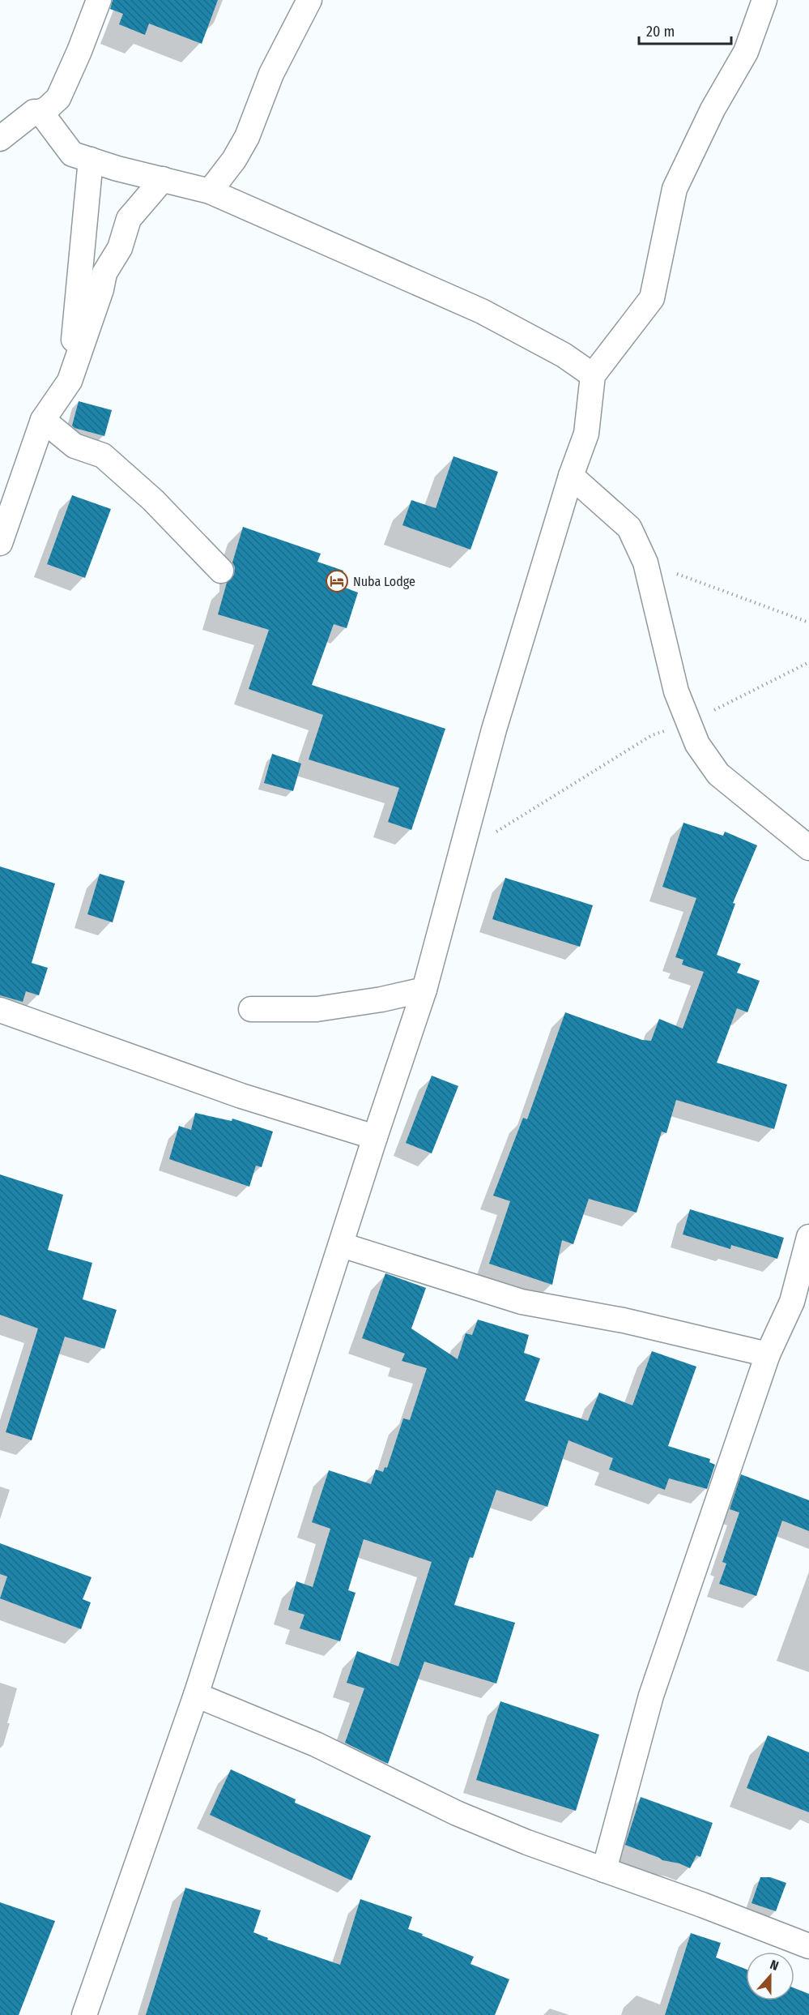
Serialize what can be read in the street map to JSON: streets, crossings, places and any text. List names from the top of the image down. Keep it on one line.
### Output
{"places":{"hotel":["Nuba Lodge"]},"scale_bar":"20 m","north":"top"}
